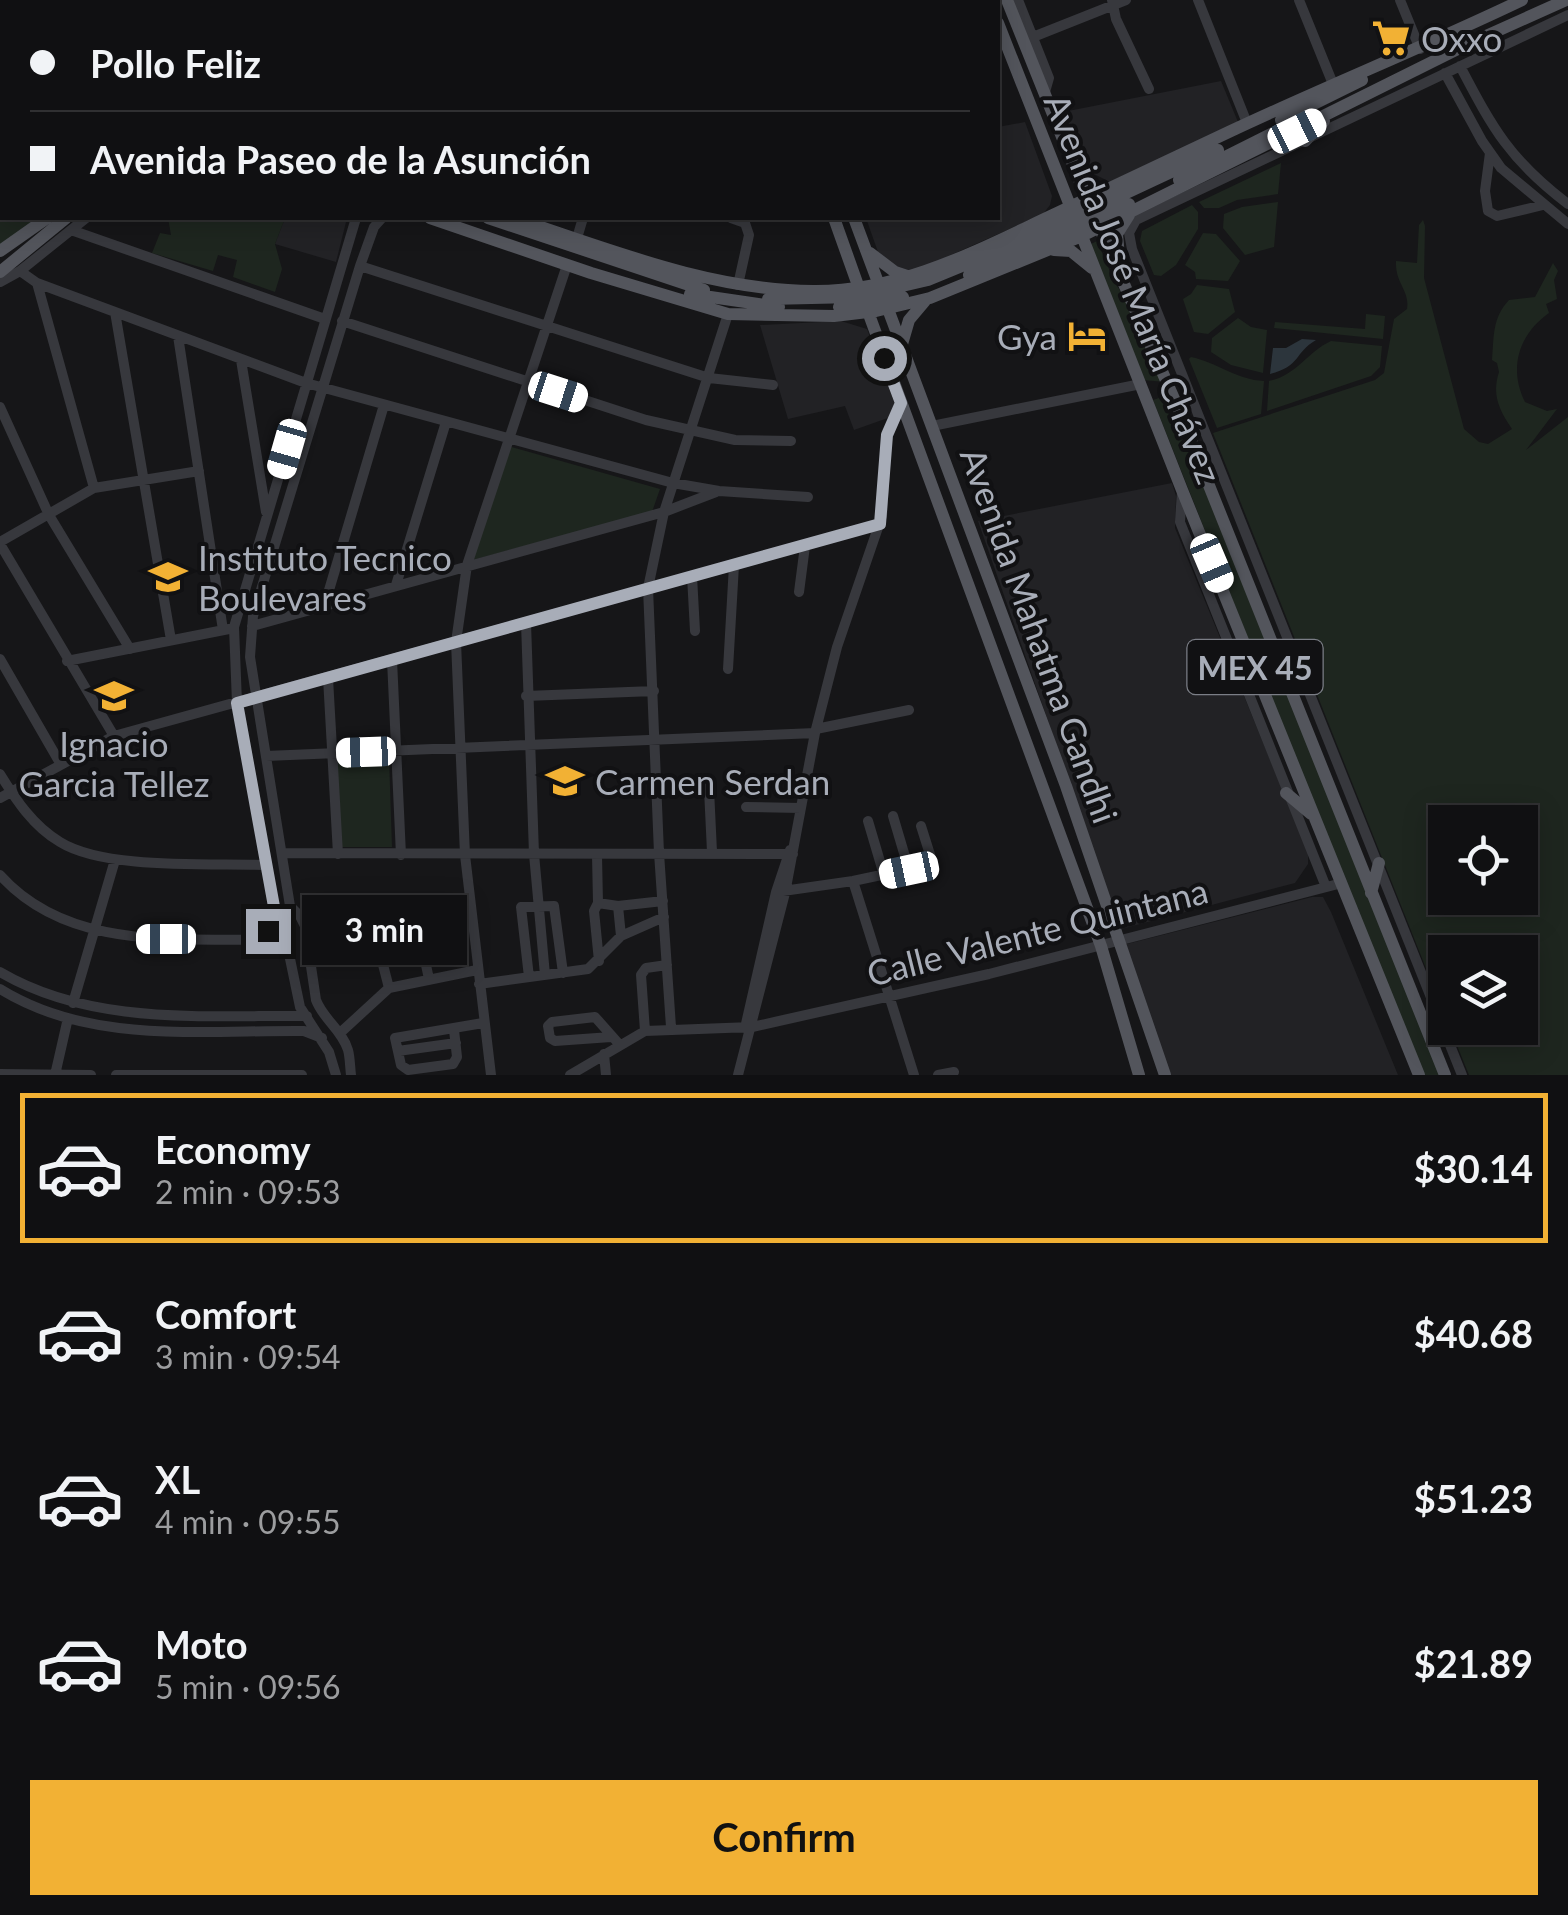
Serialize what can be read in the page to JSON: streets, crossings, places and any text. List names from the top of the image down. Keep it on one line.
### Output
{"streets":{"main road":["Avenida José María Chávez","Avenida Mahatma Gandhi","MEX 45"],"street":["Calle Valente Quintana"]},"crossings":[["Avenida José María Chávez","Calle Valente Quintana"],["Avenida Mahatma Gandhi","Calle Valente Quintana"]],"places":{"supermarket":["Oxxo"],"hotel":["Gya"],"school or university":["Instituto Tecnico Boulevares","Ignacio Garcia Tellez","Carmen Serdan"]},"page":{"banner":["Pollo Feliz","Avenida Paseo de la Asunción"],"bubble":"3 min","list":[{"name":"Economy","note":"2 min · 09:53","value":"$30.14"},{"name":"Comfort","note":"3 min · 09:54","value":"$40.68"},{"name":"XL","note":"4 min · 09:55","value":"$51.23"},{"name":"Moto","note":"5 min · 09:56","value":"$21.89"}],"buttons":"Confirm"}}
